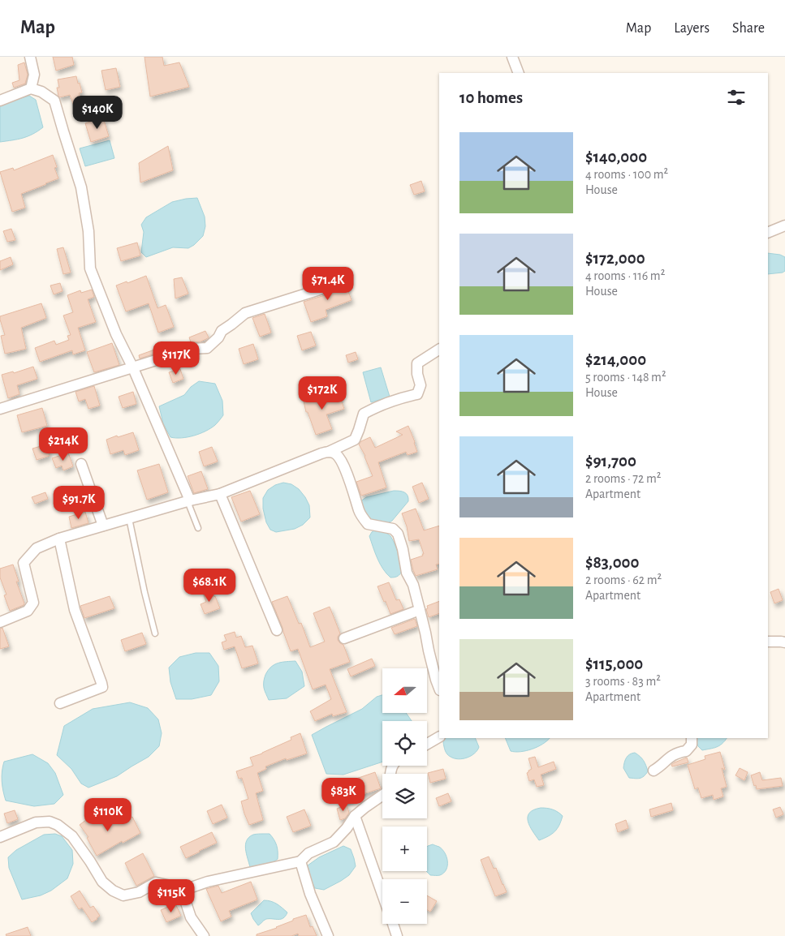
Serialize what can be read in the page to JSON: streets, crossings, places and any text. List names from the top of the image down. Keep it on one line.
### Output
{"north":"left","page":{"header":"Map","nav":["Map","Layers","Share"],"heading":"10 homes","price":["$140K","$71.4K","$117K","$172K","$214K","$91.7K","$68.1K","$83K","$110K","$115K"],"list":[{"name":"$140,000","note":"4 rooms · 100 m² · House"},{"name":"$172,000","note":"4 rooms · 116 m² · House"},{"name":"$214,000","note":"5 rooms · 148 m² · House"},{"name":"$91,700","note":"2 rooms · 72 m² · Apartment"},{"name":"$83,000","note":"2 rooms · 62 m² · Apartment"},{"name":"$115,000","note":"3 rooms · 83 m² · Apartment"}],"map_buttons":["+","−"]}}
